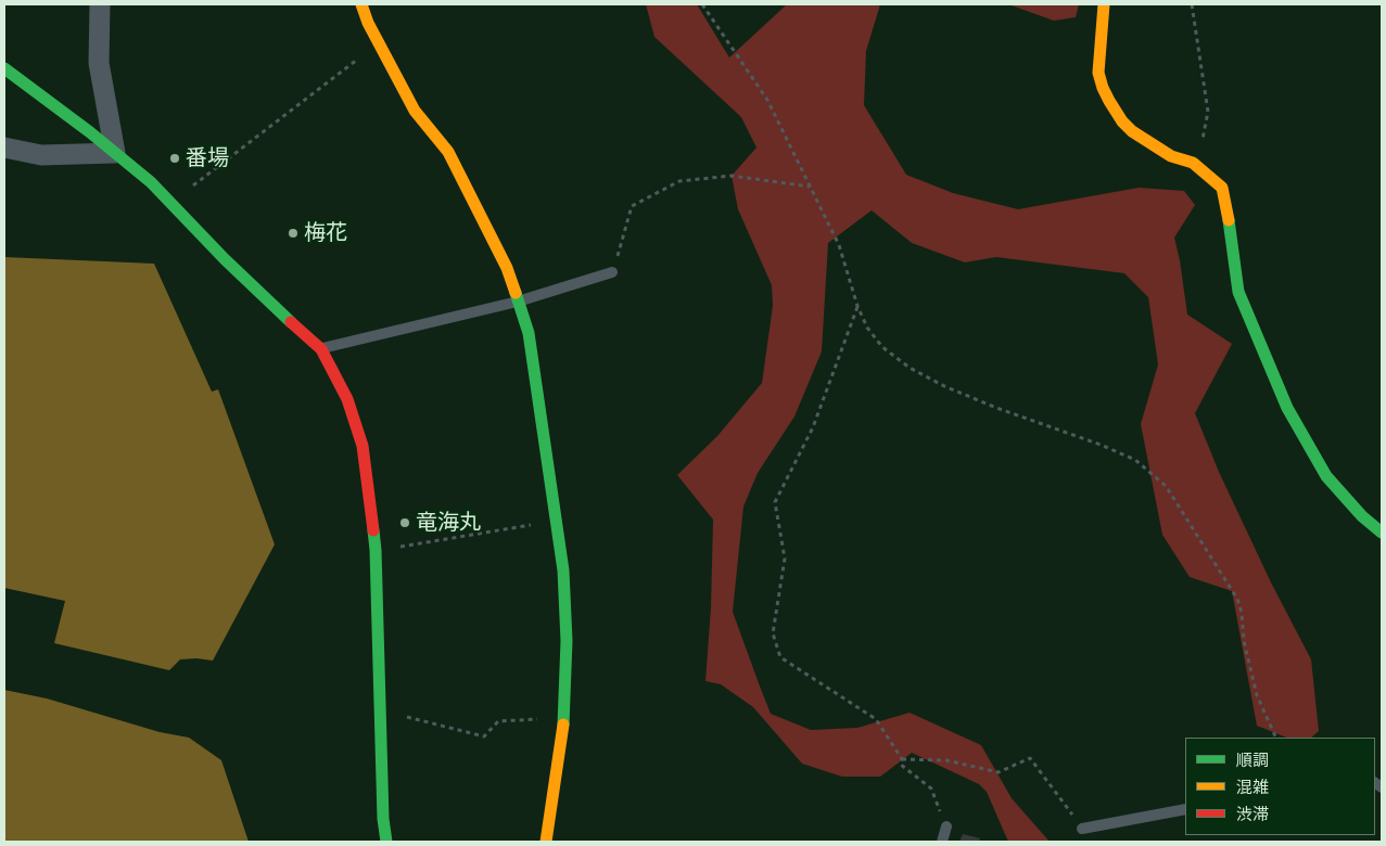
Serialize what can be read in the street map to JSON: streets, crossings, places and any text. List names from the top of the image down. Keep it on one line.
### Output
{"places":["番場","梅花","竜海丸"],"legend":["順調","混雑","渋滞"]}
